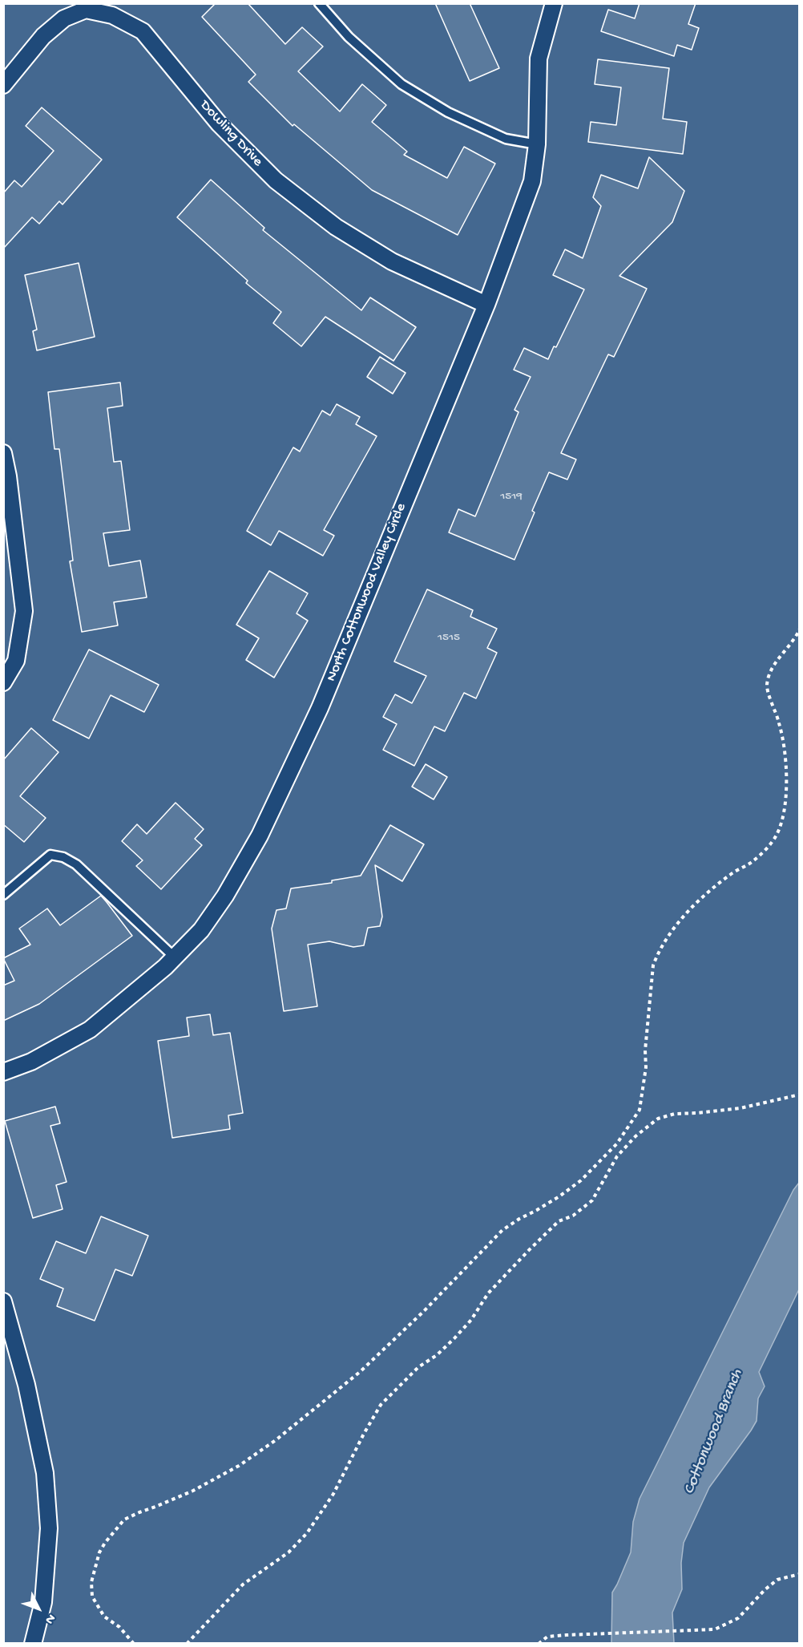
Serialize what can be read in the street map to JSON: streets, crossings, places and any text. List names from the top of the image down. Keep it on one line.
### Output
{"streets":{"street":["Dowling Drive","North Cottonwood Valley Circle"]},"crossings":[["Dowling Drive","North Cottonwood Valley Circle"]],"water":["Cottonwood Branch"],"house_numbers":["1519","1515"],"north":"bottom right"}
